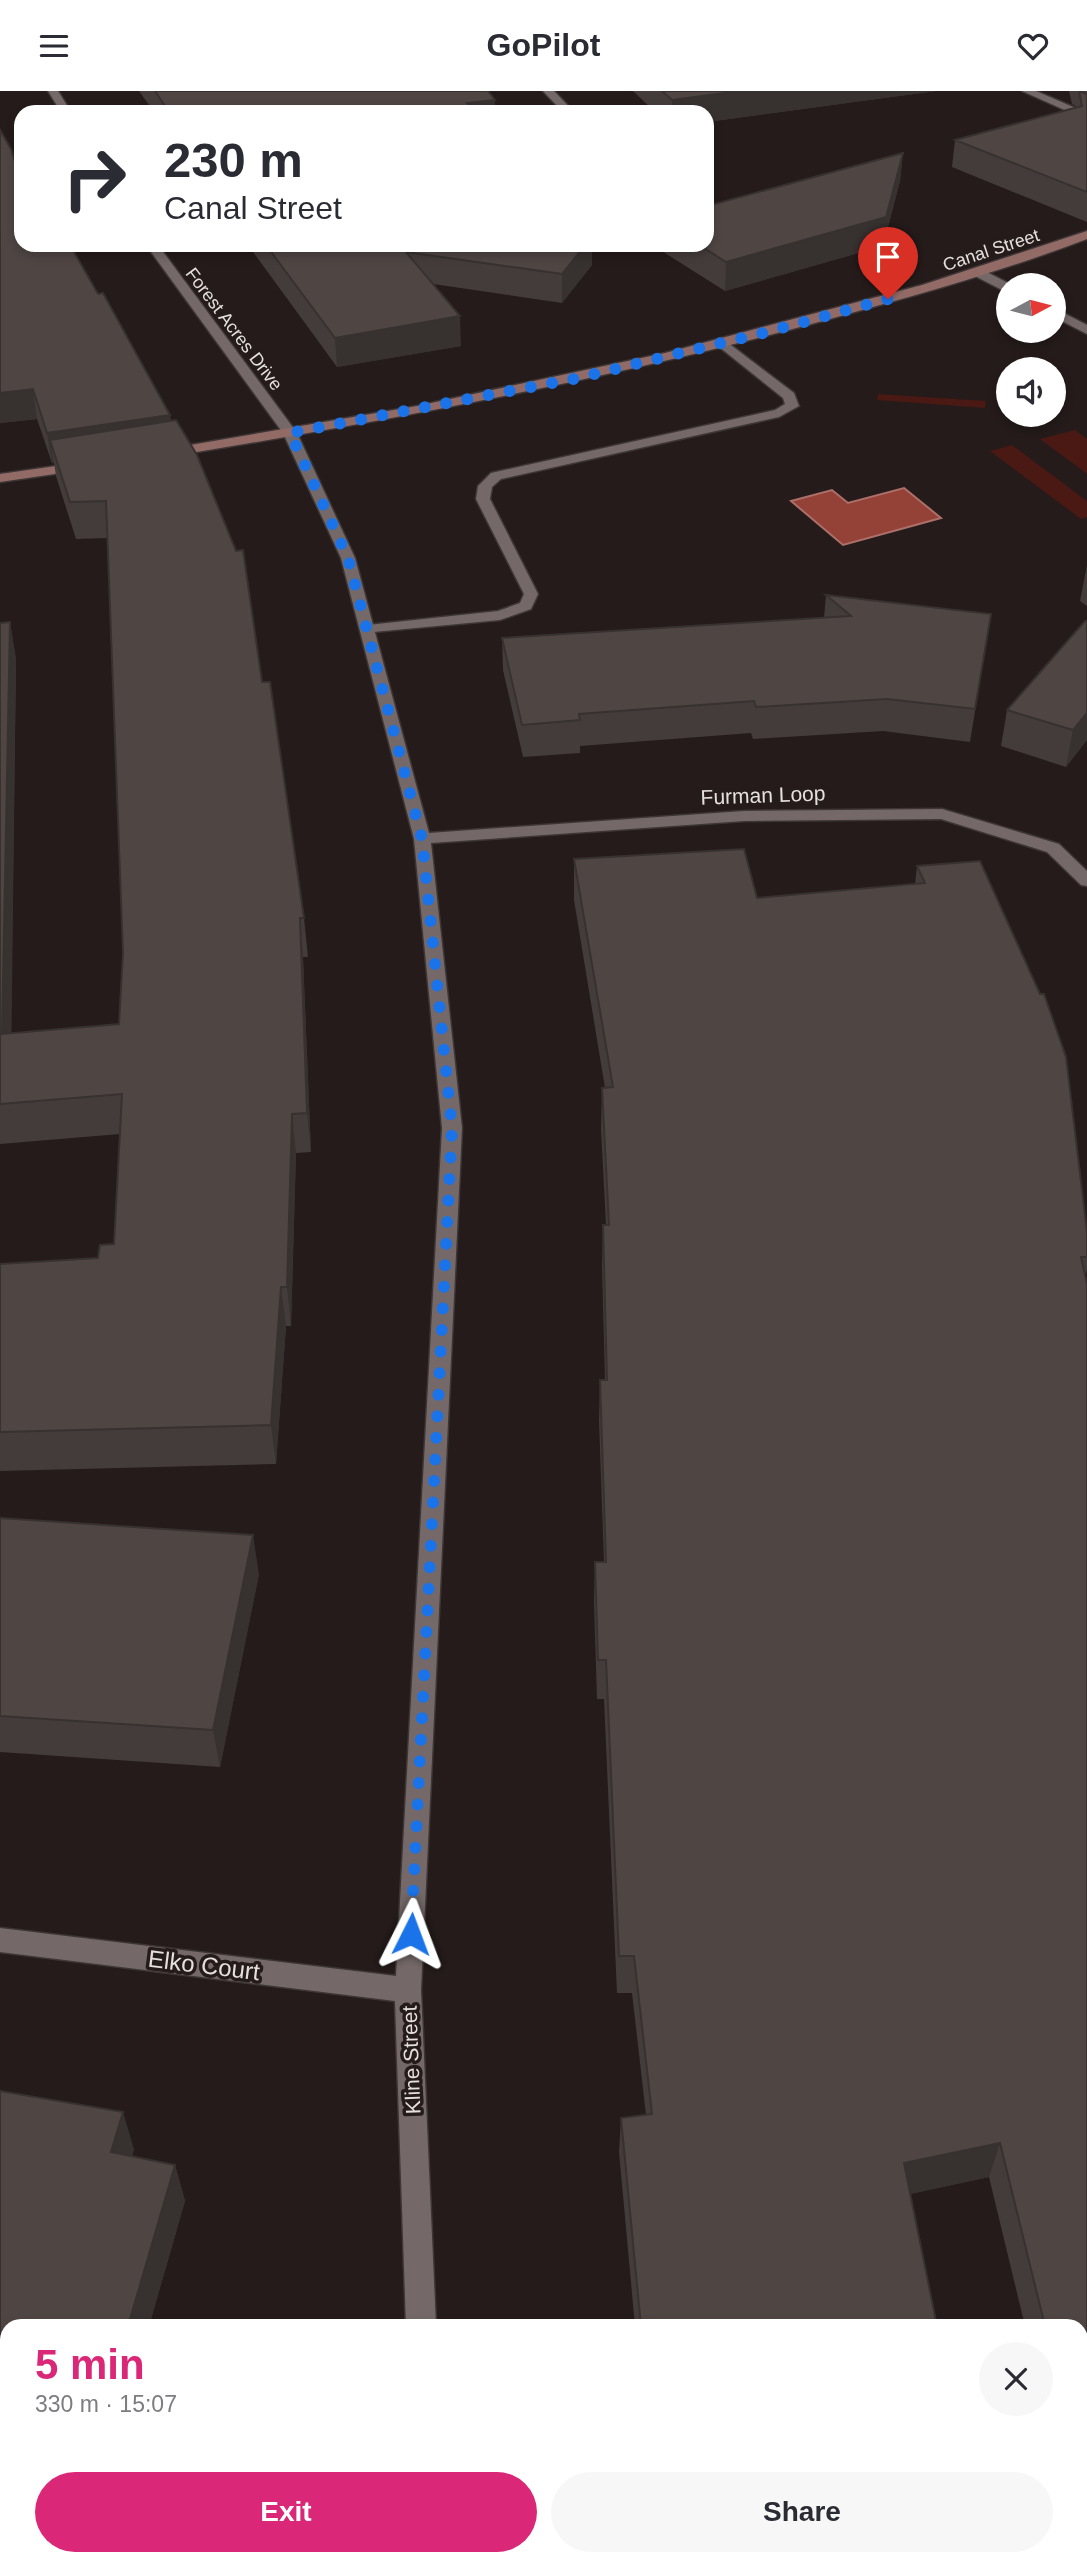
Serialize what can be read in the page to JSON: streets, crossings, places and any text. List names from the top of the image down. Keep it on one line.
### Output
{"streets":{"street":["Canal Street","Forest Acres Drive","Furman Loop","Elko Court","Kline Street"]},"crossings":[["Canal Street","Forest Acres Drive"],["Canal Street","Kline Street"],["Forest Acres Drive","Kline Street"],["Furman Loop","Kline Street"],["Elko Court","Kline Street"]],"north":"right","page":{"header":"GoPilot","turn":["230 m","Canal Street"],"heading":["5 min","330 m · 15:07"],"buttons":["Exit","Share"]}}
